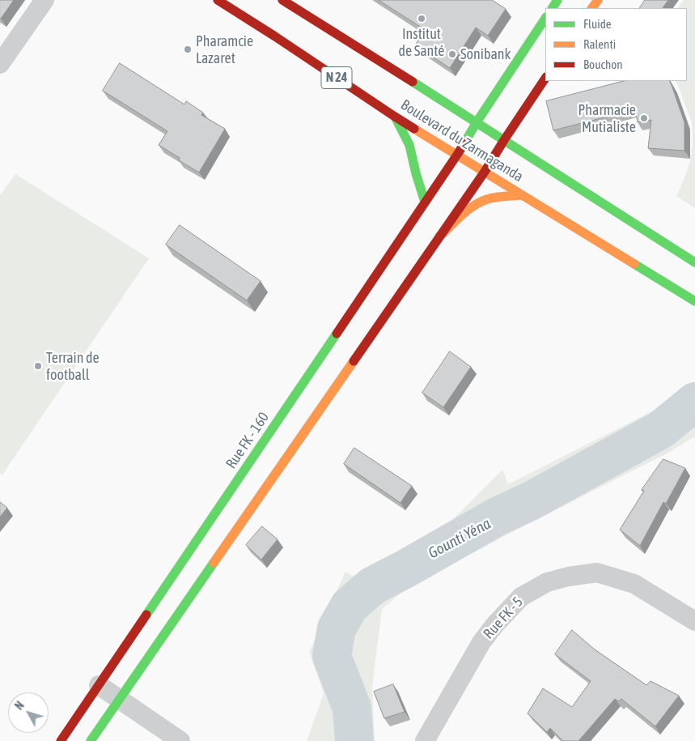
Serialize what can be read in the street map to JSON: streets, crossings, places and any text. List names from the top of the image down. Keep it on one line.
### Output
{"streets":{"main road":["N 24","Boulevard du Zarmaganda","Rue FK - 160"],"street":["Rue FK - 5"]},"crossings":[["Boulevard du Zarmaganda","Rue FK - 160"]],"water":["Gounti Yéna"],"places":["Institut de Santé","Pharamcie Lazaret","Sonibank","Pharmacie Mutialiste","Terrain de football"],"legend":["Fluide","Ralenti","Bouchon"],"north":"top left"}
